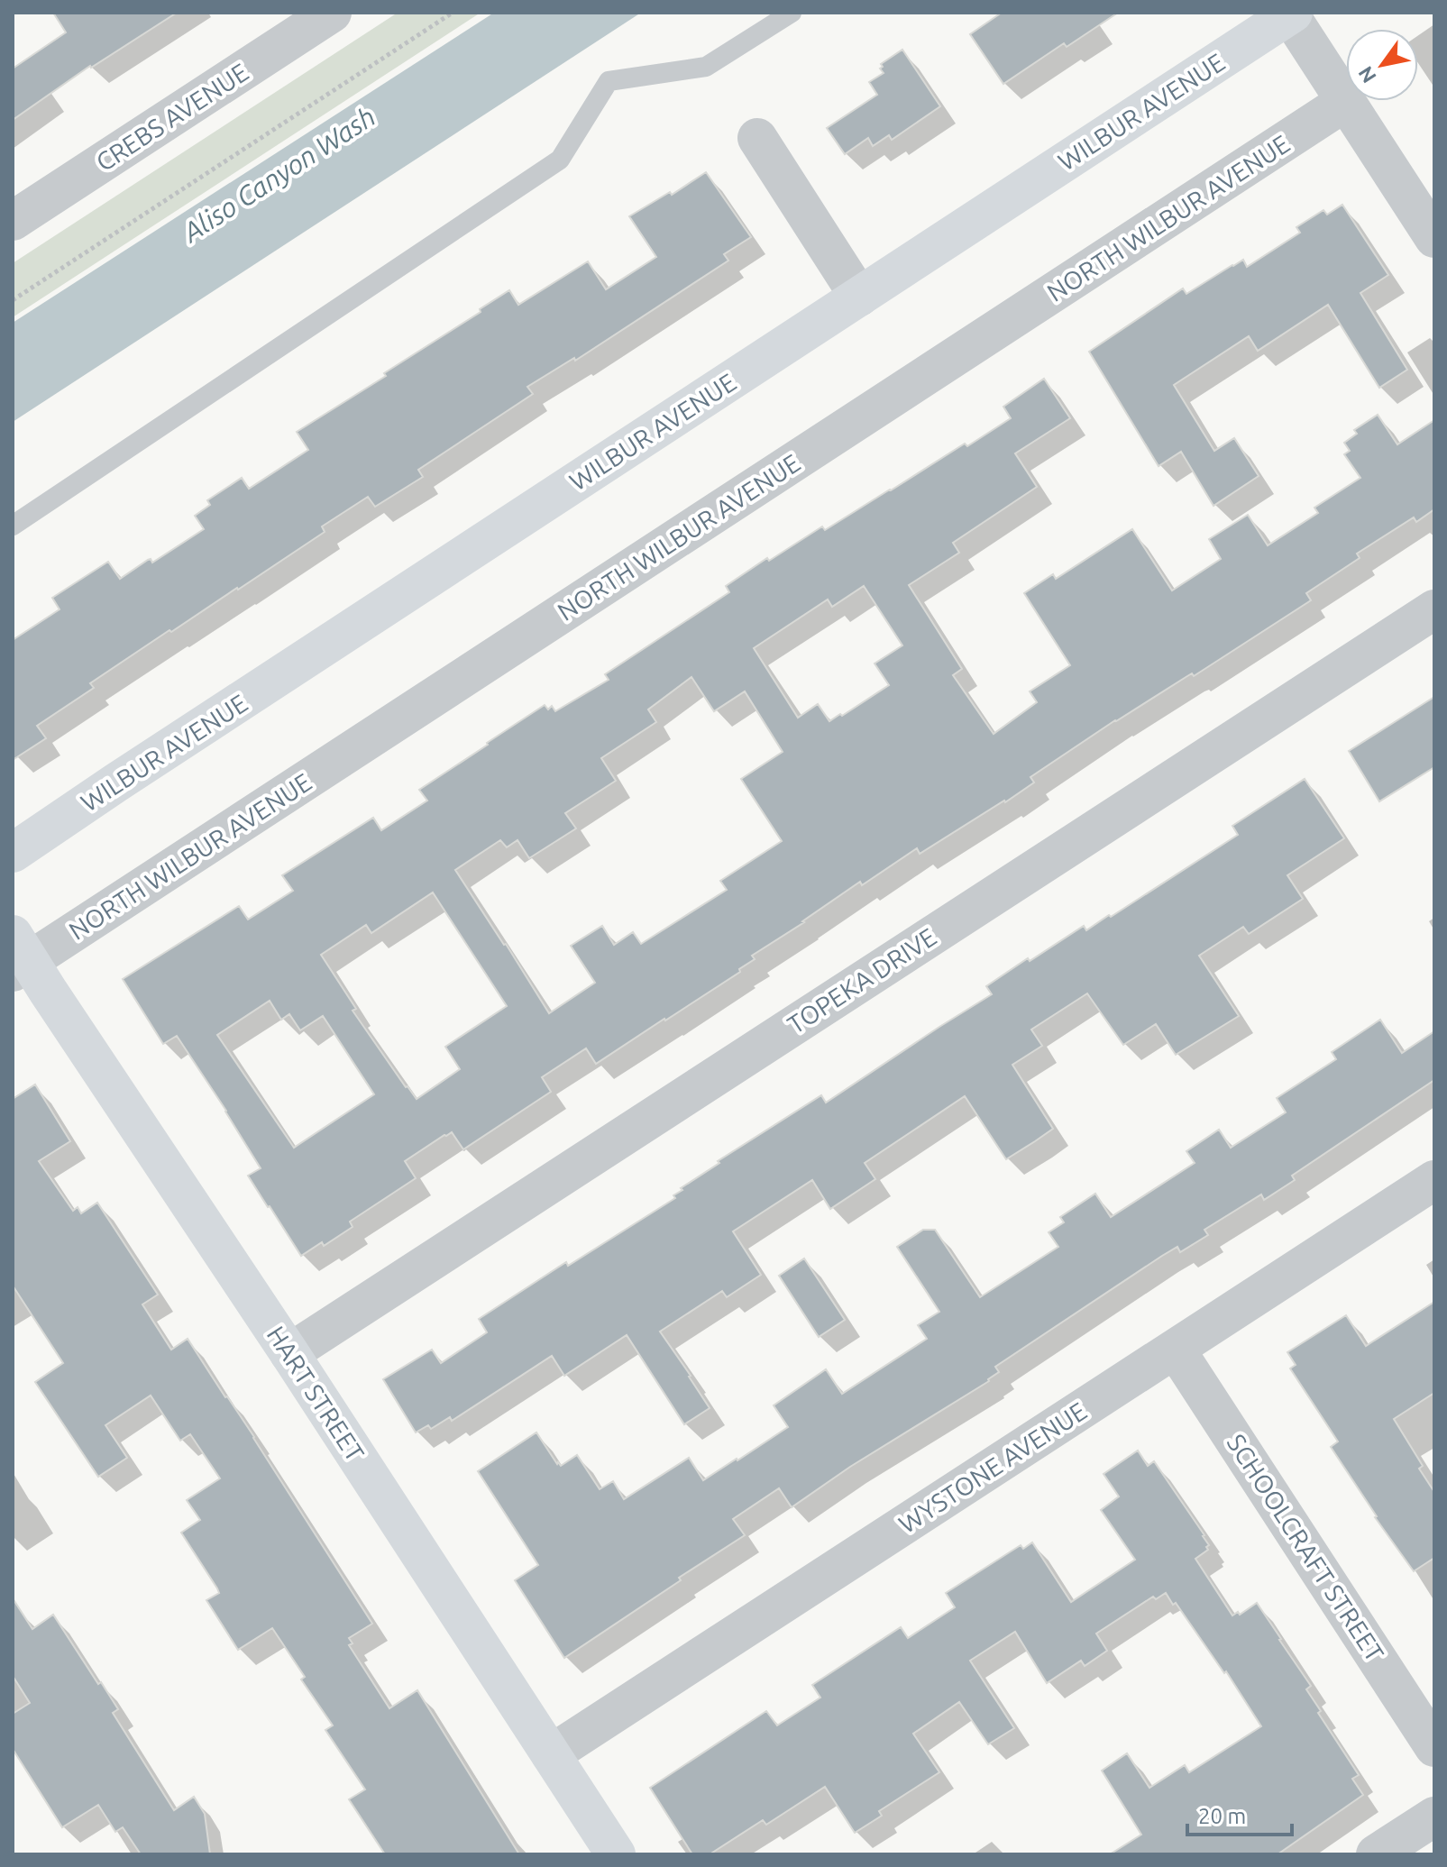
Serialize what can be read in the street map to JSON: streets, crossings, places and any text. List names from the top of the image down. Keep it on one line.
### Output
{"streets":{"main road":["WILBUR AVENUE","HART STREET"],"street":["CREBS AVENUE","NORTH WILBUR AVENUE","TOPEKA DRIVE","WYSTONE AVENUE","SCHOOLCRAFT STREET"]},"crossings":[["NORTH WILBUR AVENUE","HART STREET"],["TOPEKA DRIVE","HART STREET"],["HART STREET","WYSTONE AVENUE"],["WYSTONE AVENUE","SCHOOLCRAFT STREET"]],"water":["Aliso Canyon Wash"],"scale_bar":"20 m","north":"bottom left"}
